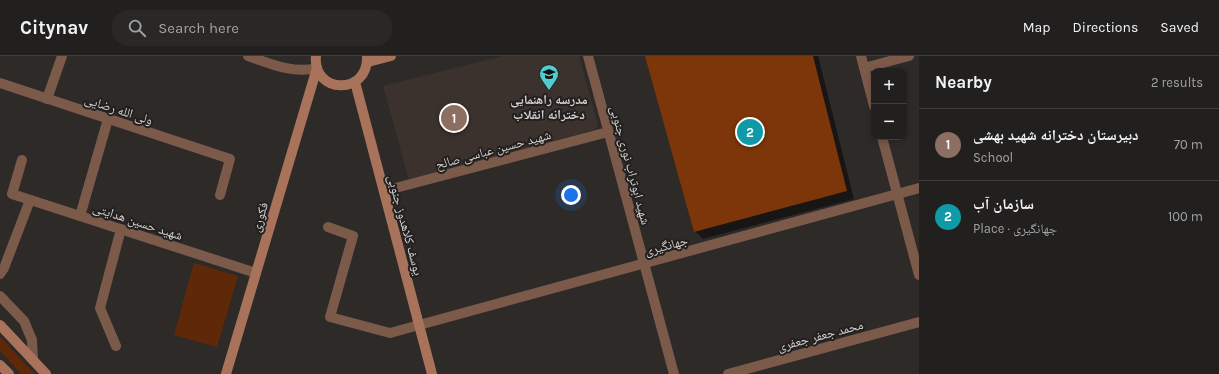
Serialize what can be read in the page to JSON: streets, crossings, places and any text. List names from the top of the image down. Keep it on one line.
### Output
{"streets":{"main road":["فکوری","یوسف کلاهدوز جنوبی"],"street":["ولی الله رضایی","شهید حسین عباسی صالح","شهید ابوتراب نوری جنوبی","شهید حسین هدایتی","جهانگیری","محمد جعفر جعفری"]},"crossings":[["شهید حسین عباسی صالح","شهید ابوتراب نوری جنوبی"],["شهید حسین عباسی صالح","یوسف کلاهدوز جنوبی"],["شهید ابوتراب نوری جنوبی","جهانگیری"],["فکوری","شهید حسین هدایتی"],["یوسف کلاهدوز جنوبی","جهانگیری"]],"places":{"school or university":["مدرسه راهنمایی دخترانه انقلاب"]},"page":{"header":"Citynav","search":"Search here","nav":["Map","Directions","Saved"],"heading":["Nearby","2 results"],"map_buttons":["+","−"],"pins":["1","2"],"list":[{"mark":"1","name":"دبیرستان دخترانه شهید بهشی","note":"School","value":"70 m"},{"mark":"2","name":"سازمان آب","note":"Place · جهانگیری","value":"100 m"}]}}
